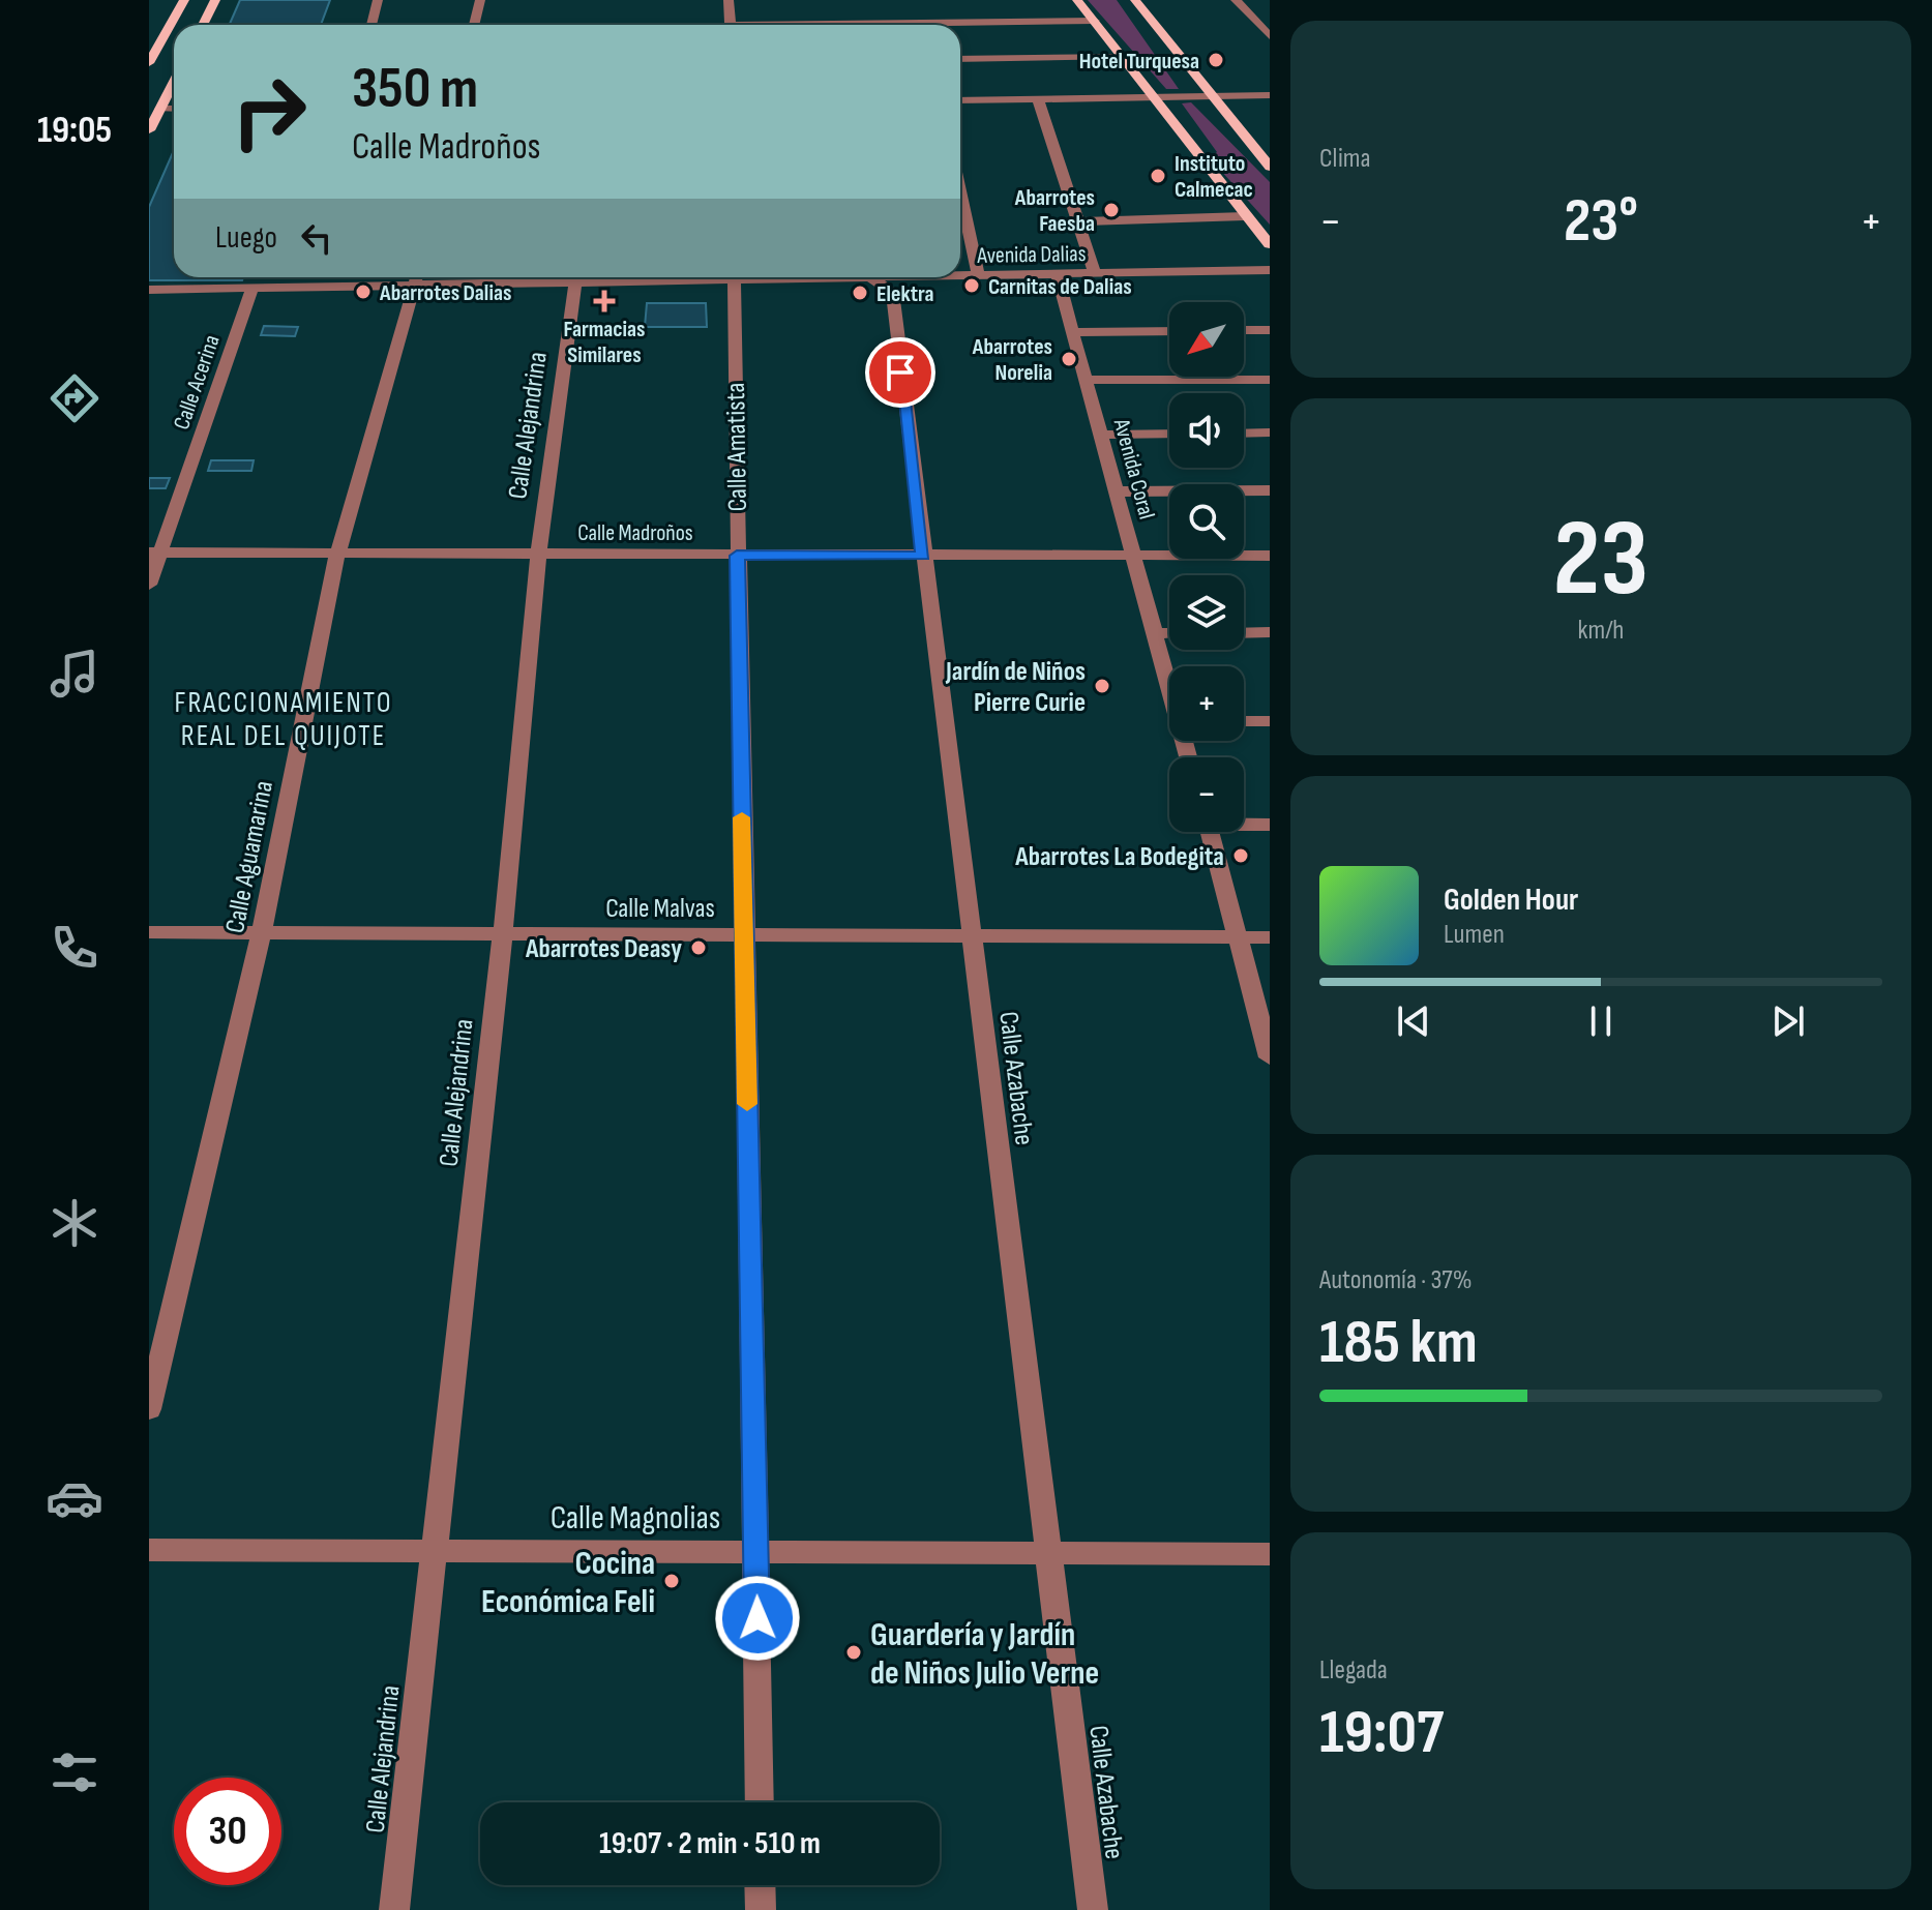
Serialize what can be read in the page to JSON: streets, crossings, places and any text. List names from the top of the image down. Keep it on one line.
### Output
{"streets":{"street":["Avenida Dalias","Calle Acerina","Calle Alejandrina","Calle Amatista","Avenida Coral","Calle Madroños","Calle Aguamarina","Calle Malvas","Calle Azabache","Calle Magnolias"]},"crossings":[["Avenida Dalias","Calle Acerina"],["Avenida Dalias","Calle Alejandrina"],["Avenida Dalias","Avenida Coral"],["Calle Acerina","Calle Madroños"],["Calle Alejandrina","Calle Madroños"],["Calle Alejandrina","Calle Malvas"],["Calle Alejandrina","Calle Magnolias"],["Calle Amatista","Calle Madroños"],["Calle Amatista","Calle Malvas"],["Calle Amatista","Calle Magnolias"],["Avenida Coral","Calle Madroños"],["Calle Madroños","Calle Aguamarina"],["Calle Madroños","Calle Azabache"],["Calle Aguamarina","Calle Malvas"],["Calle Malvas","Calle Azabache"],["Calle Azabache","Calle Magnolias"]],"districts":["FRACCIONAMIENTO REAL DEL QUIJOTE"],"places":{"other":["Hotel Turquesa","Instituto Calmecac","Abarrotes Faesba","Carnitas de Dalias","Abarrotes Dalias","Elektra","Abarrotes Norelia","Jardín de Niños Pierre Curie","Abarrotes La Bodegita","Abarrotes Deasy","Cocina Económica Feli","Guardería y Jardín de Niños Julio Verne"],"health":["Farmacias Similares"]},"north":"bottom left","page":{"tabs":"19:05","tile":["Clima",["23","km/h"],["Autonomía · 37%","185 km"],["Llegada","19:07"]],"turn":["350 m","Calle Madroños"],"heat":["−","23°","+"],"then":"Luego","map_buttons":["+","−"],"song":["Golden Hour","Lumen"],"limit":"30","trip":"19:07 · 2 min · 510 m"}}
